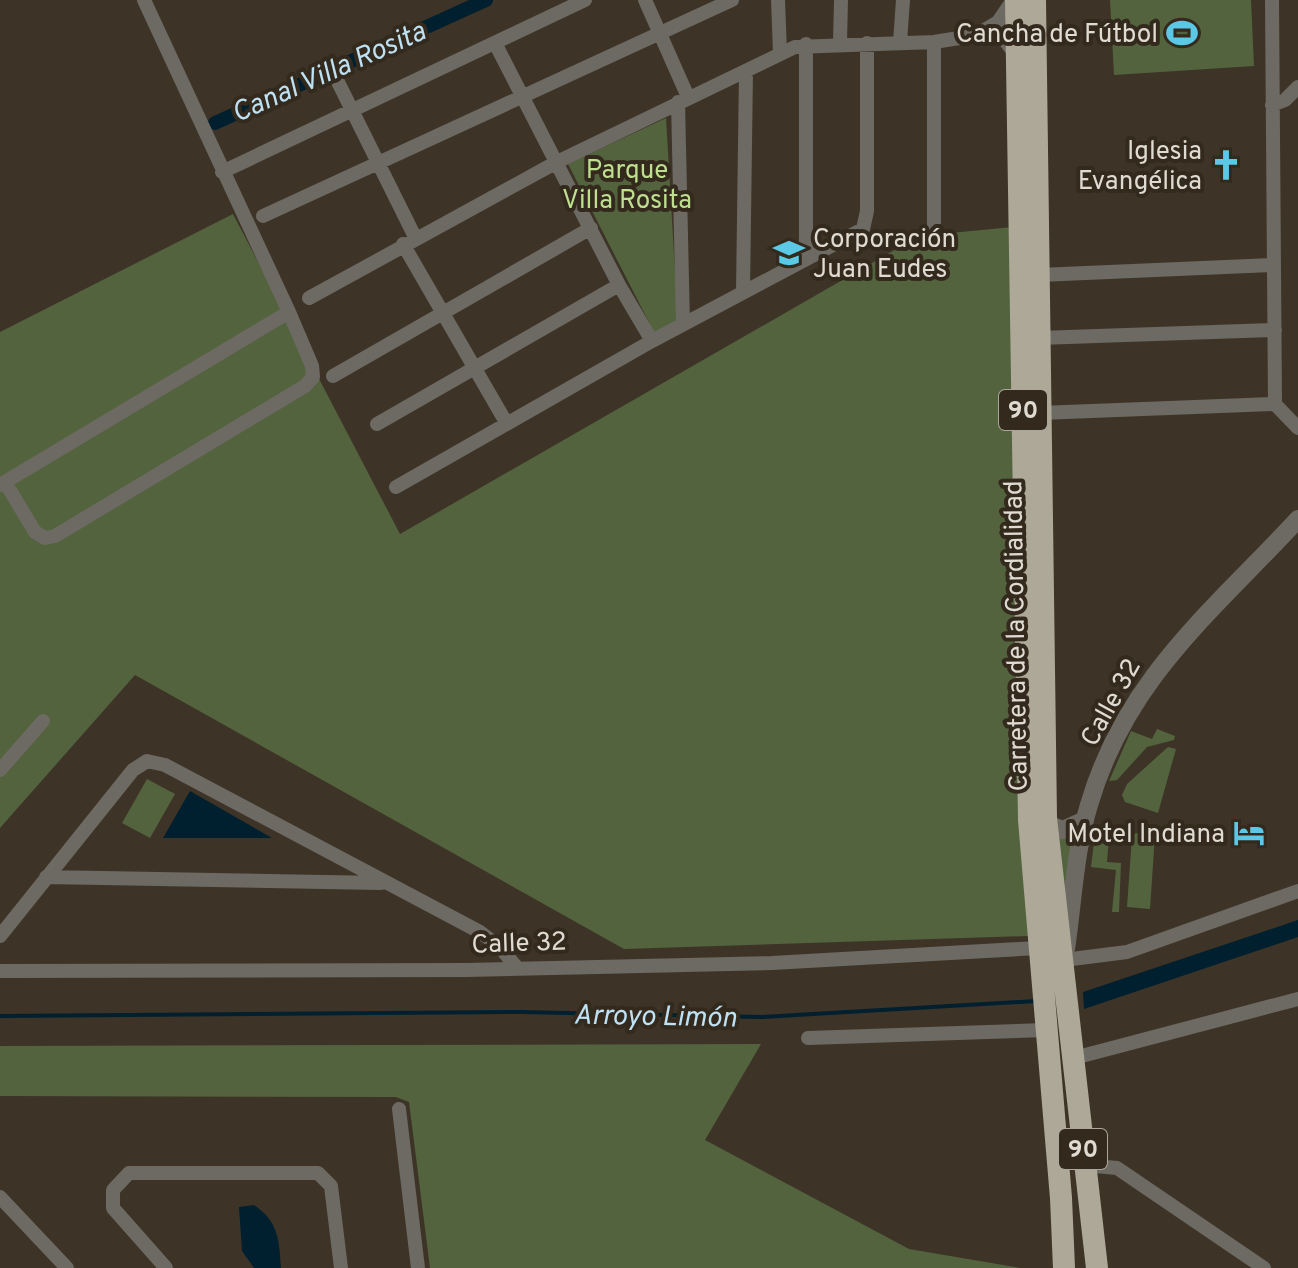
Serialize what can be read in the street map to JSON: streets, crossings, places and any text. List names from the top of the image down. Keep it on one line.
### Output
{"streets":{"highway":["90","Carretera de la Cordialidad"],"street":["Calle 32"]},"crossings":[["Carretera de la Cordialidad","Calle 32"]],"water":["Canal Villa Rosita","Arroyo Limón"],"parks":["Parque Villa Rosita"],"places":{"sports":["Cancha de Fútbol"],"church":["Iglesia Evangélica"],"school or university":["Corporación Juan Eudes"],"hotel":["Motel Indiana"]}}
